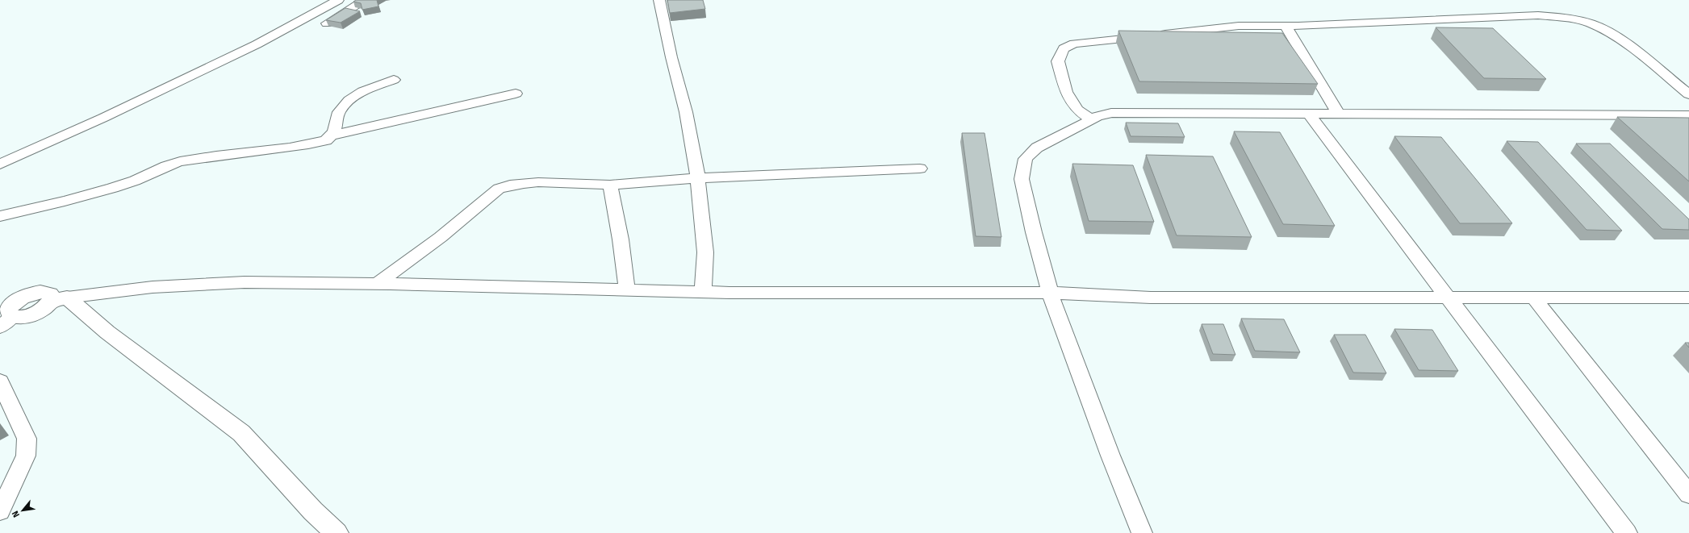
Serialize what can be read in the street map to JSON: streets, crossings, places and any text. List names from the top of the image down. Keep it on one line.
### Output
{"north":"bottom left"}
